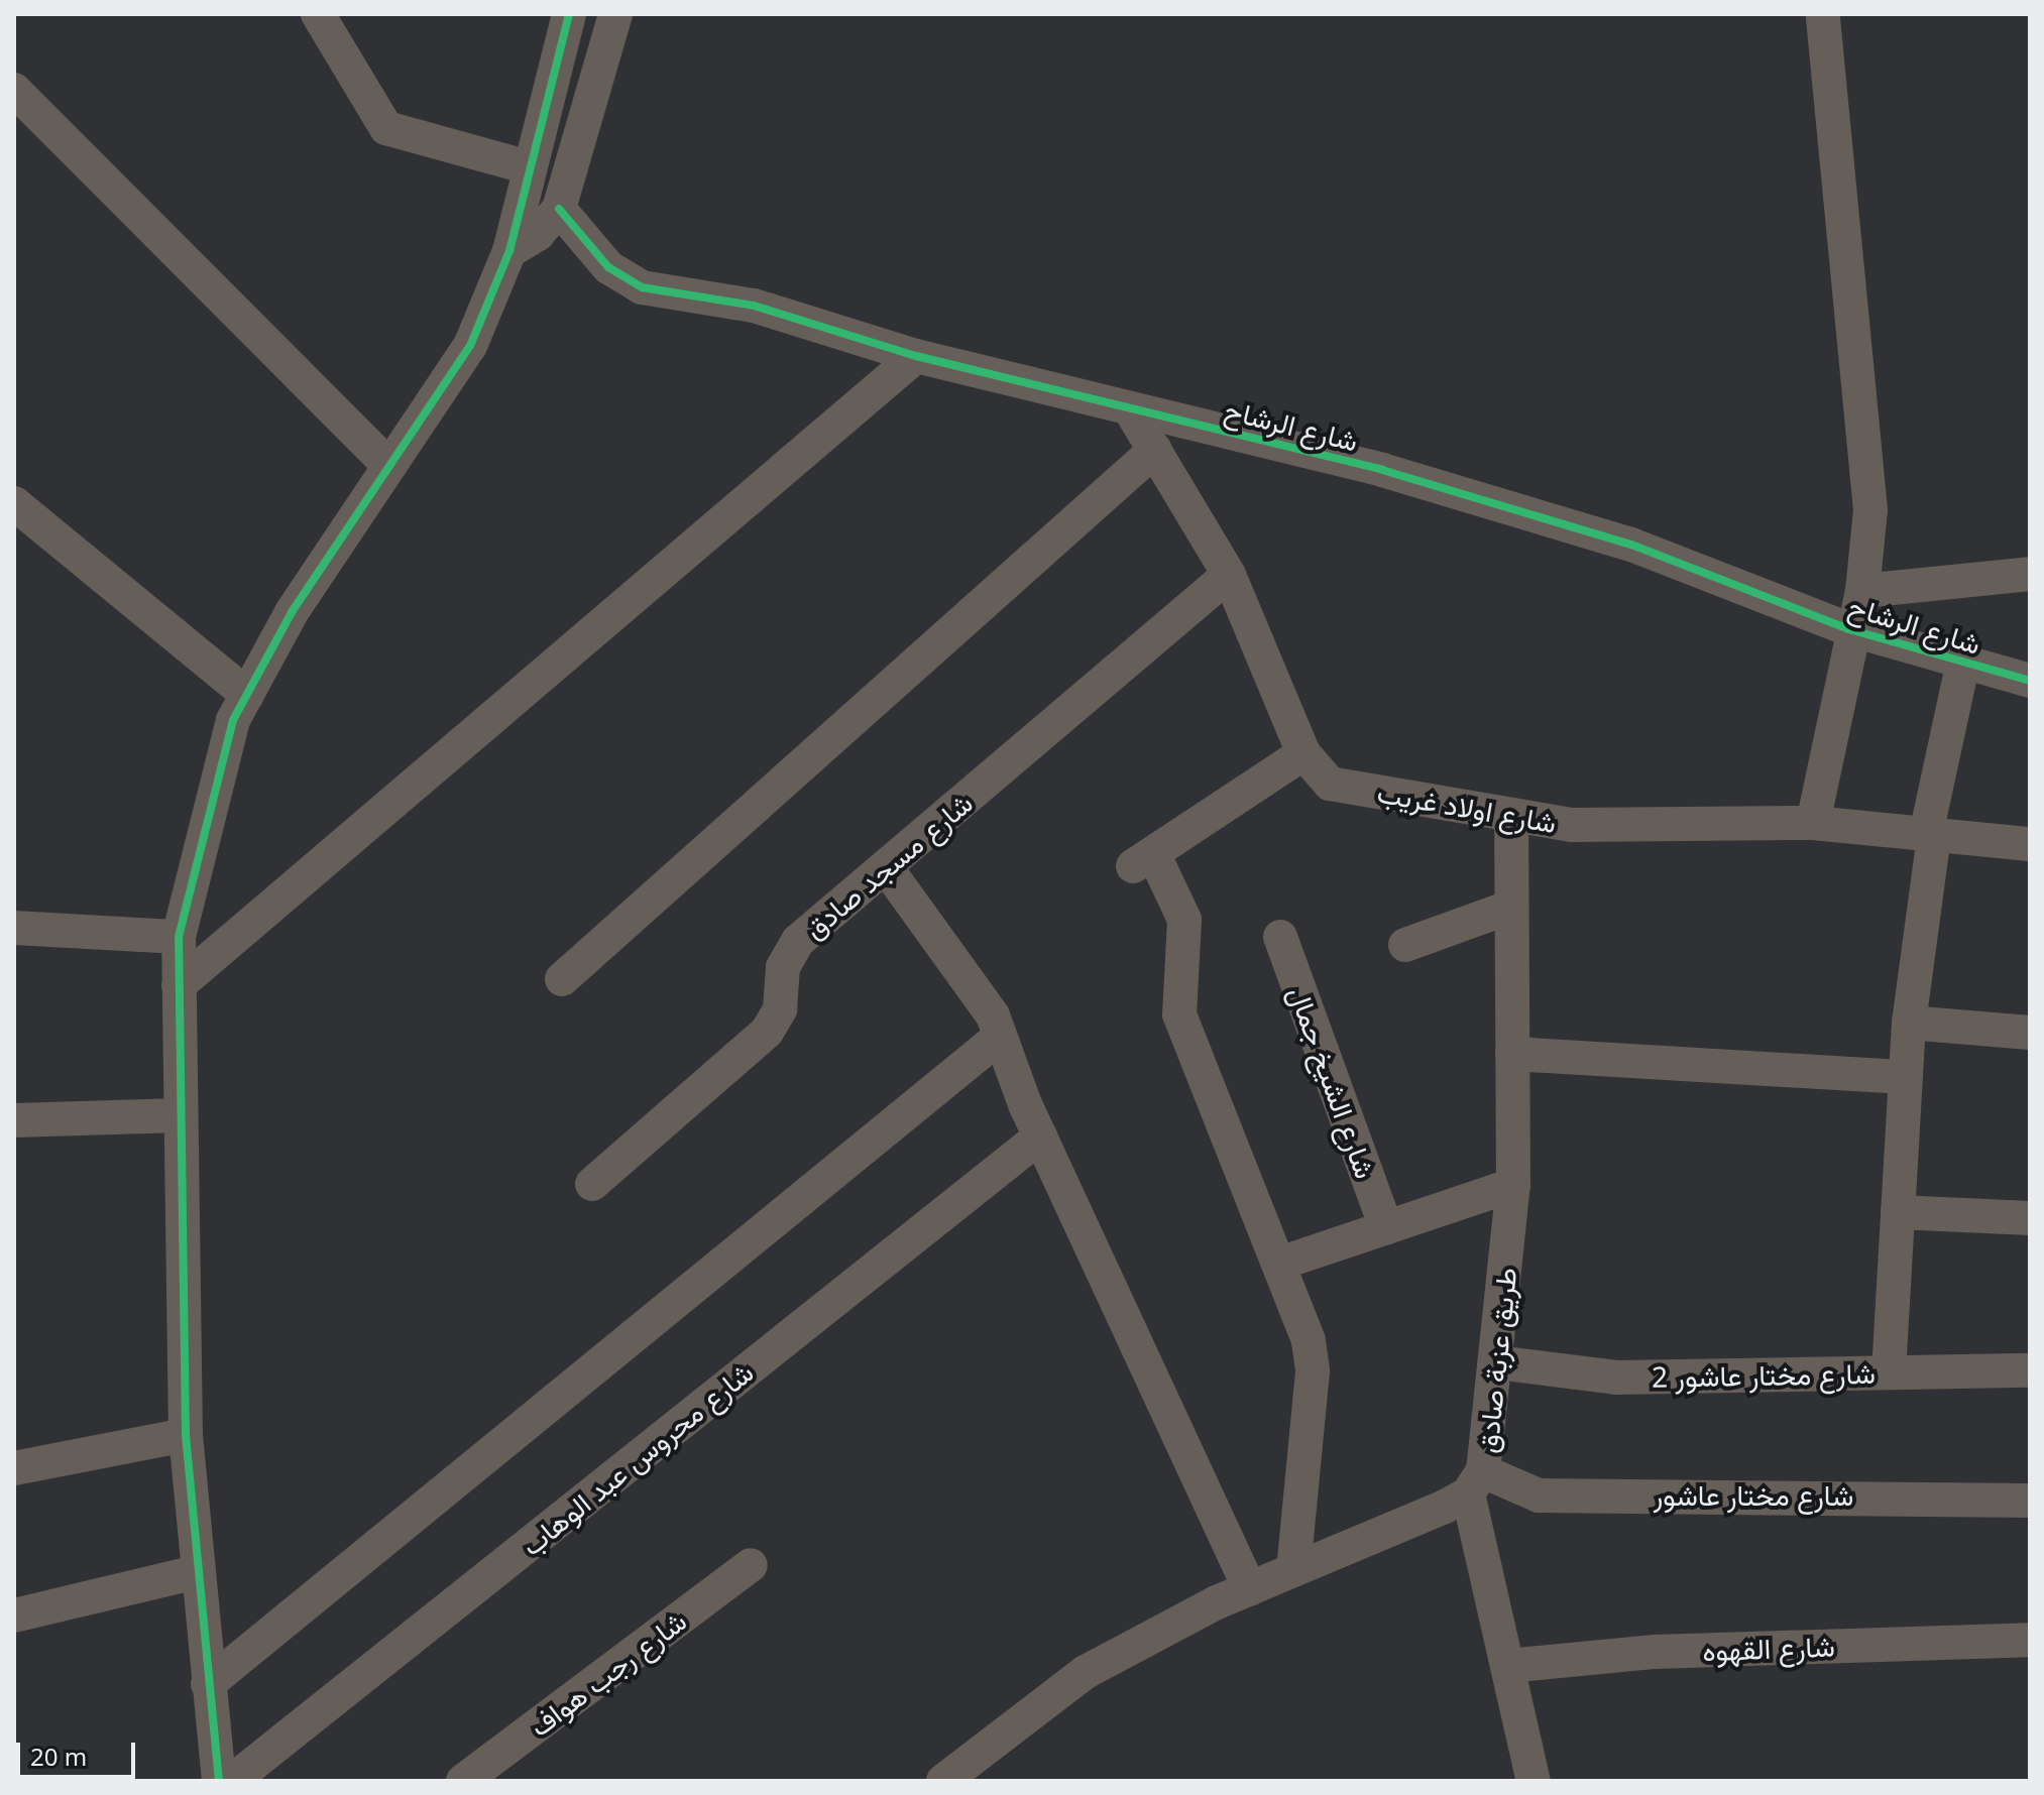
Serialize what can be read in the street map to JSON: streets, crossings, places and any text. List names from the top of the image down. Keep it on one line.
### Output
{"streets":{"street":["شارع الرشاح","شارع اولاد غريب","شارع مسجد صادق","شارع الشيخ جمال","طريق عزبة صادق","شارع مختار عاشور 2","شارع محروس عبد الوهاب","شارع مختار عاشور","شارع القهوه","شارع رجب هواف"]},"crossings":[["شارع الرشاح","شارع اولاد غريب"],["شارع اولاد غريب","شارع مسجد صادق"],["شارع اولاد غريب","طريق عزبة صادق"],["طريق عزبة صادق","شارع مختار عاشور 2"],["طريق عزبة صادق","شارع مختار عاشور"]],"scale_bar":"20 m"}
